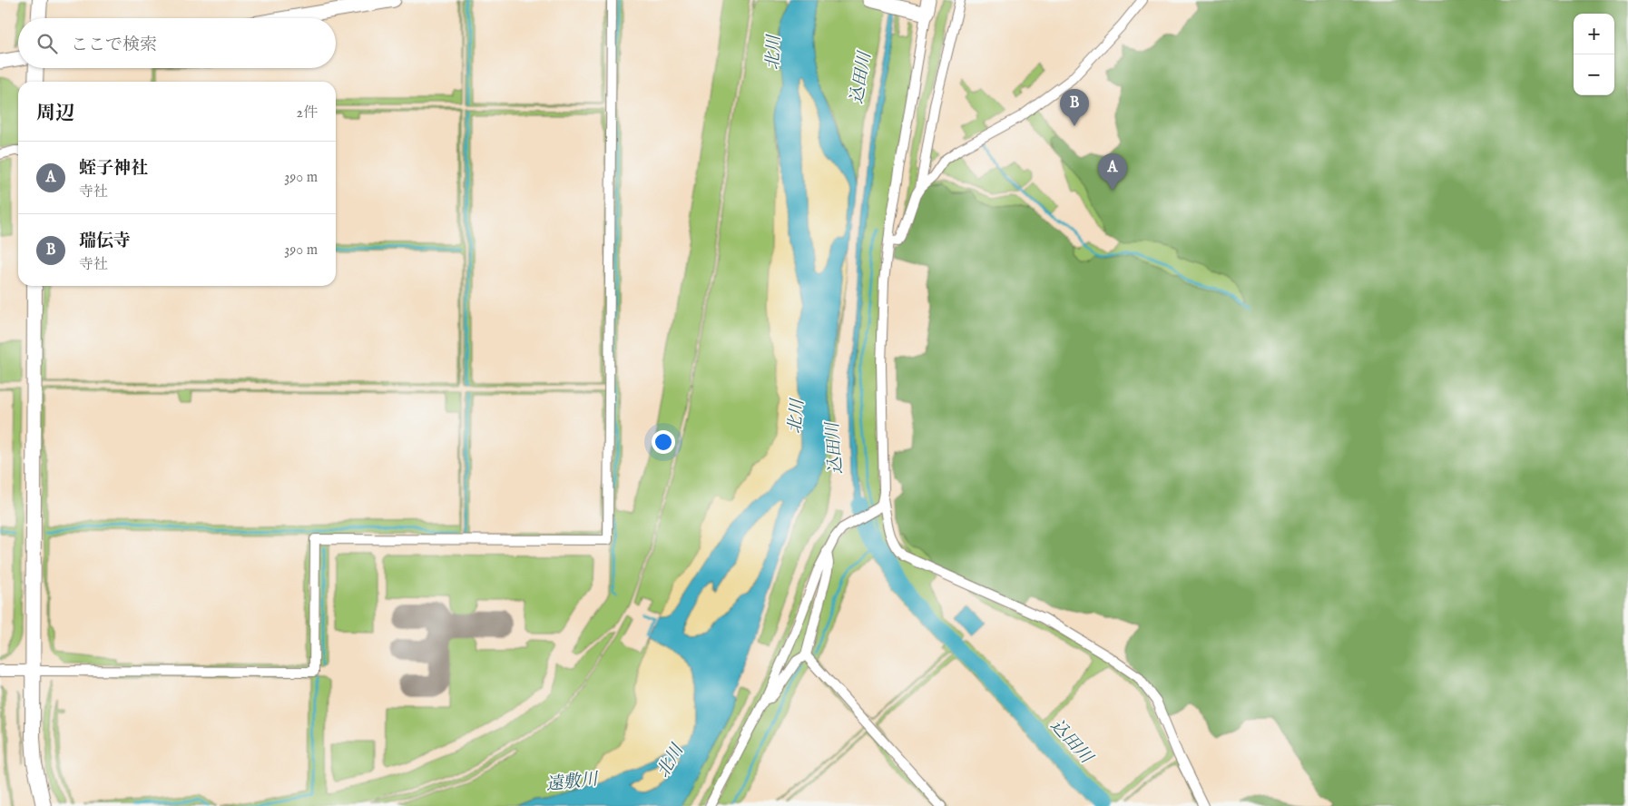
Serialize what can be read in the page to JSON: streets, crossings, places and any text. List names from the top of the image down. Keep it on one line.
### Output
{"water":["北川","込田川","遠敷川"],"page":{"map_buttons":["+","−"],"search":"ここで検索","heading":["周辺","2件"],"pins":["B","A"],"list":[{"mark":"A","name":"蛭子神社","note":"寺社","value":"390 m"},{"mark":"B","name":"瑞伝寺","note":"寺社","value":"390 m"}]}}
